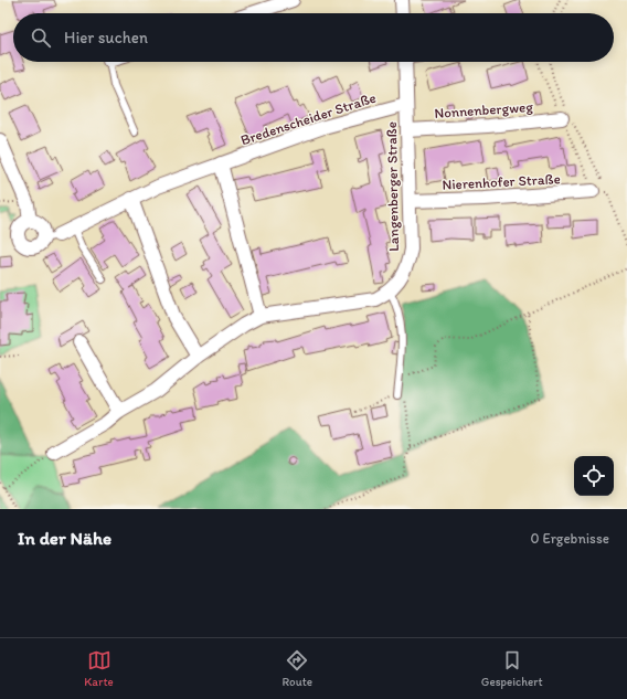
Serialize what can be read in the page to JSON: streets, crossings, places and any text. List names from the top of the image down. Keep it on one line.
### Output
{"streets":{"street":["Nonnenbergweg","Bredenscheider Straße","Nierenhofer Straße","Langenberger Straße"]},"crossings":[["Nonnenbergweg","Langenberger Straße"],["Bredenscheider Straße","Langenberger Straße"],["Nierenhofer Straße","Langenberger Straße"]],"page":{"search":"Hier suchen","heading":["In der Nähe","0 Ergebnisse"],"nav":["Karte","Route","Gespeichert"]}}
